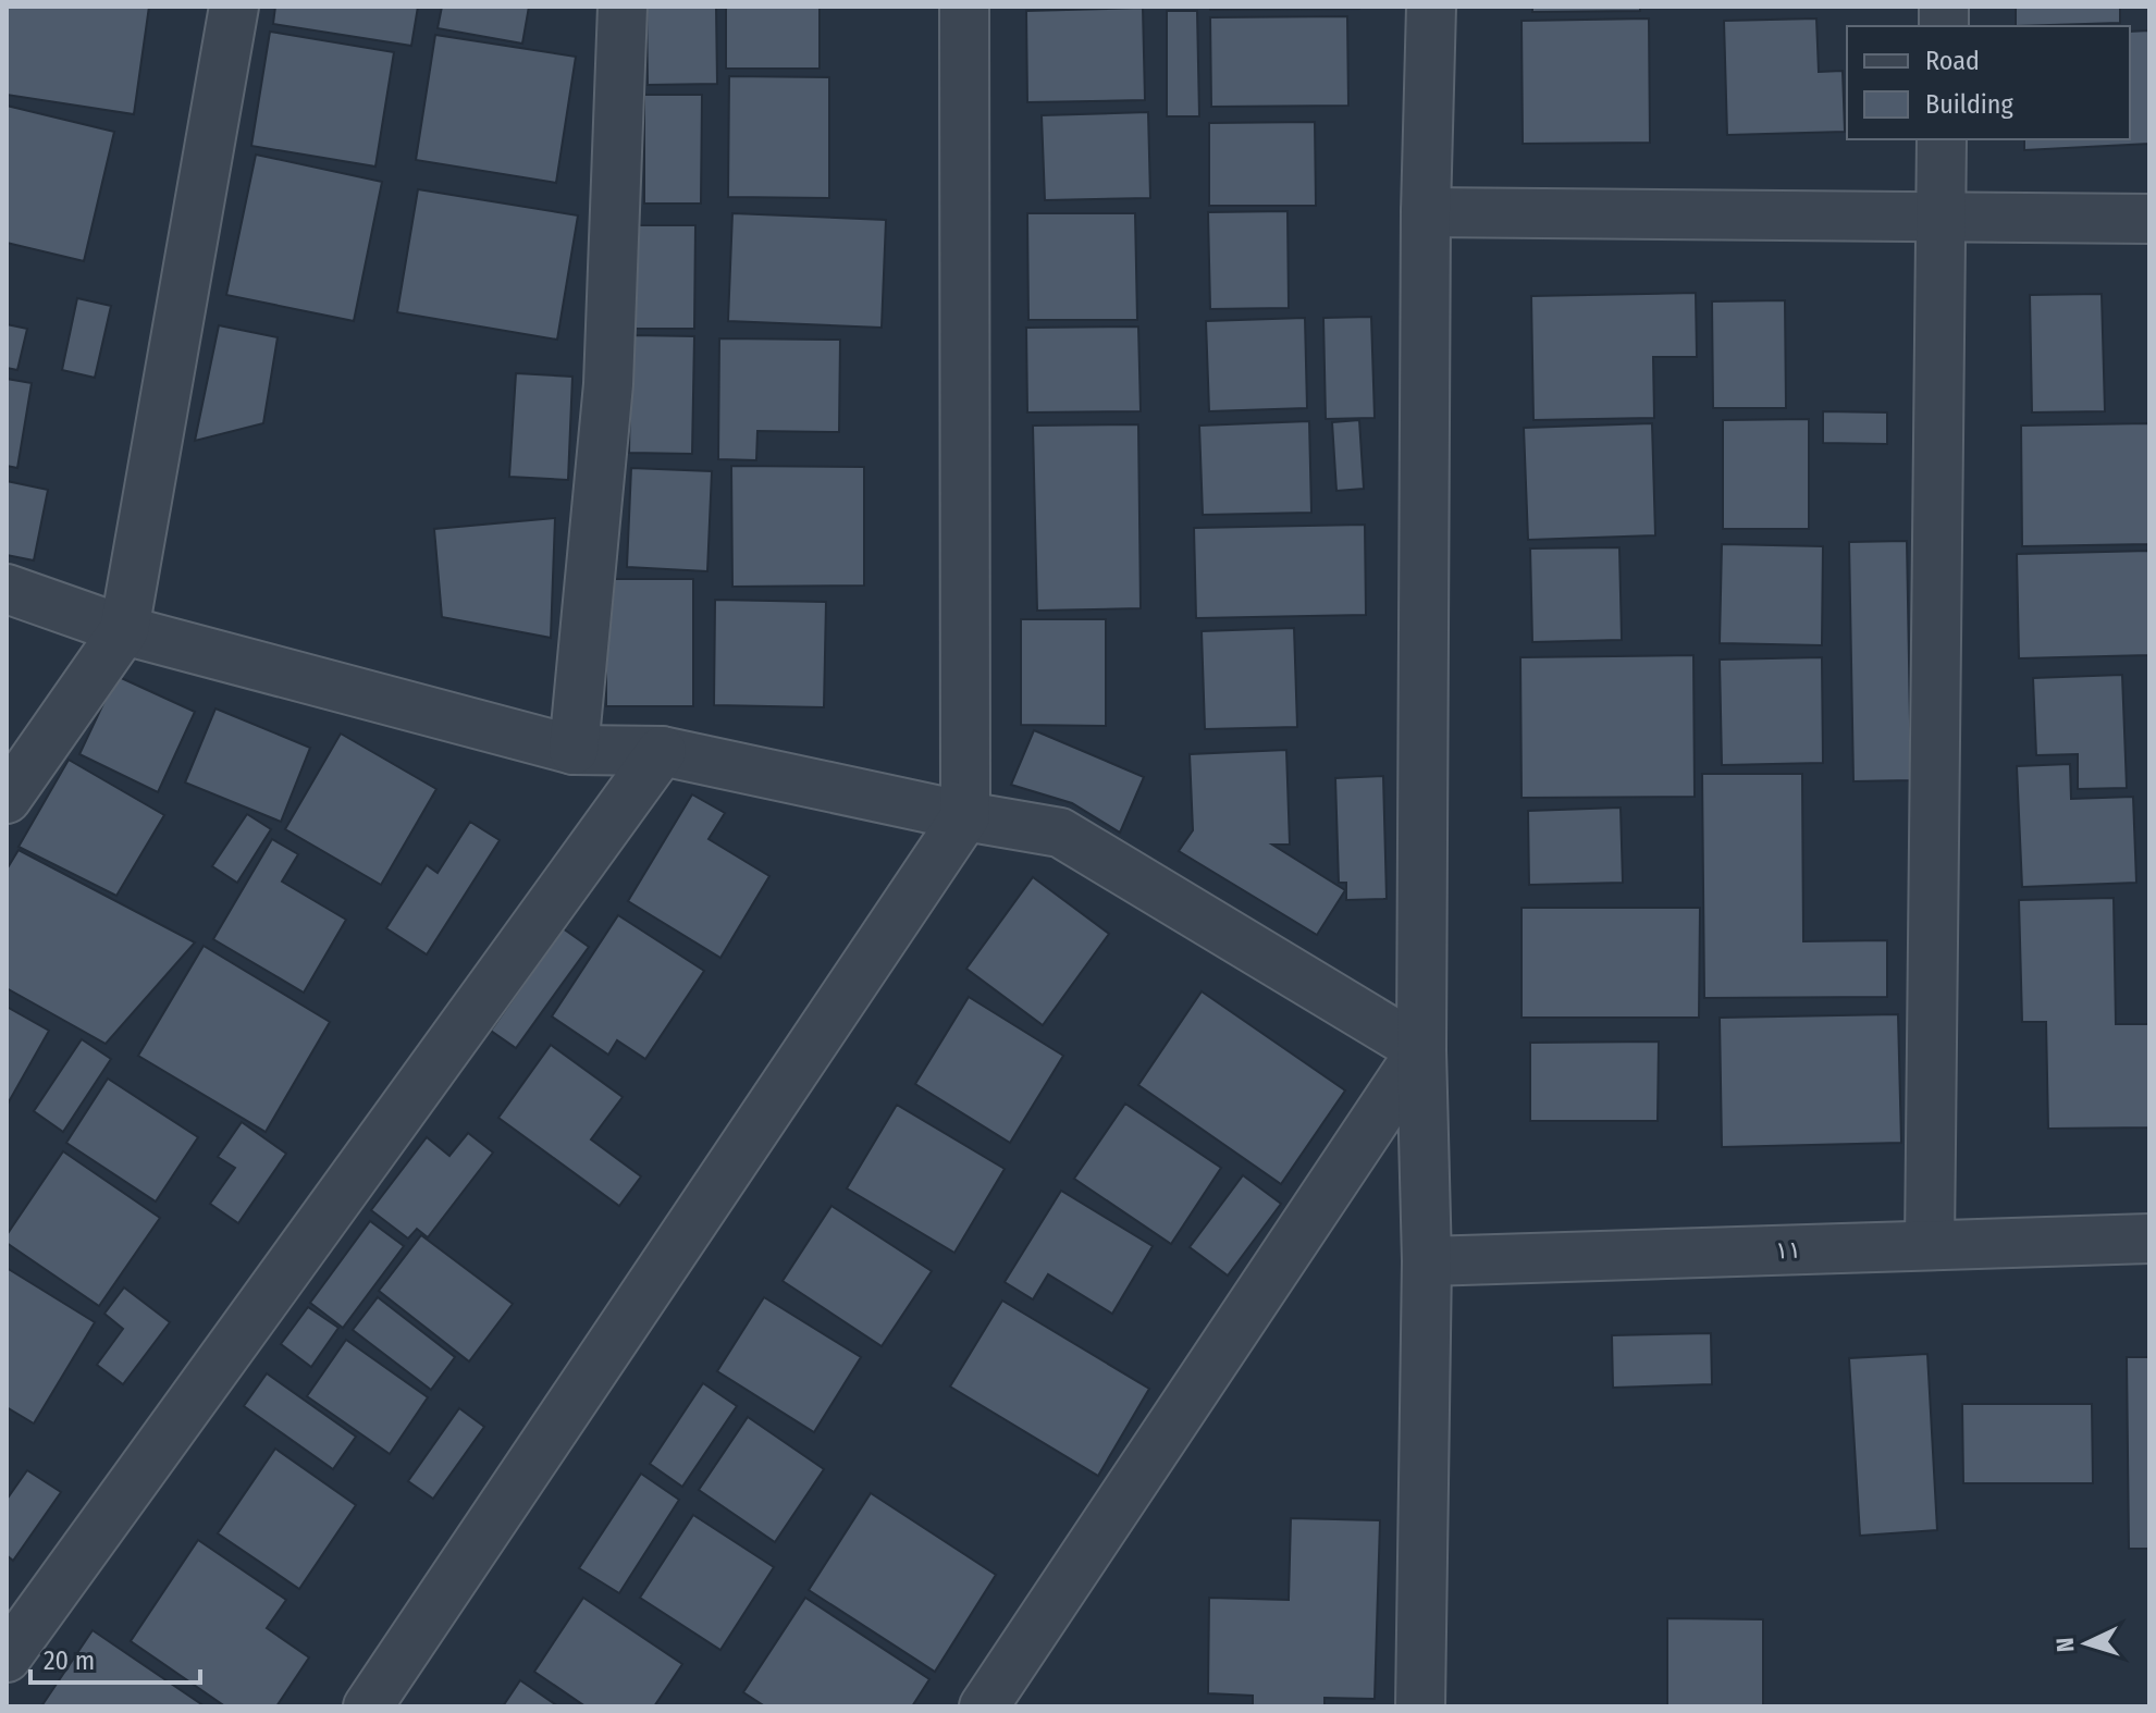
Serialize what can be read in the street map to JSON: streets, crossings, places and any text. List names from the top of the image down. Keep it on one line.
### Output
{"streets":{"street":["۱۱"]},"legend":["Road","Building"],"scale_bar":"20 m","north":"left"}
